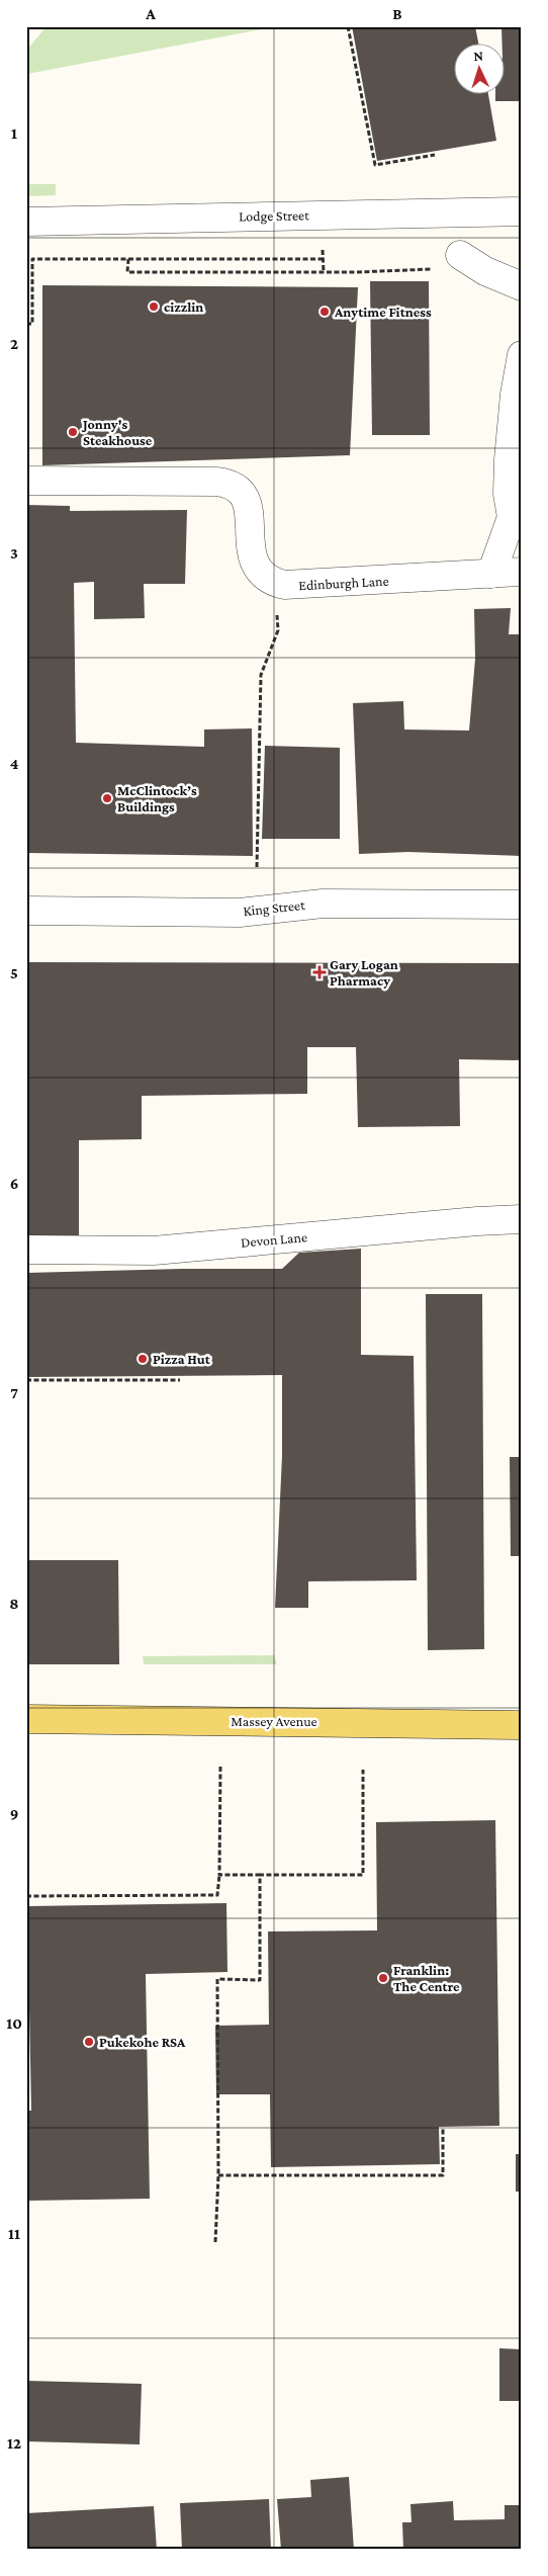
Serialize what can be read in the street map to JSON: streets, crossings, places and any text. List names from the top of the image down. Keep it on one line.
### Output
{"streets":{"main road":["Massey Avenue"],"street":["Lodge Street","Edinburgh Lane","King Street","Devon Lane"]},"places":{"other":["cizzlin","Anytime Fitness","Jonny's Steakhouse","McClintock’s Buildings","Pizza Hut","Franklin: The Centre","Pukekohe RSA"],"health":["Gary Logan Pharmacy"]},"north":"top","grid":{"columns":["A","B"],"rows":["1","2","3","4","5","6","7","8","9","10","11","12"]}}
